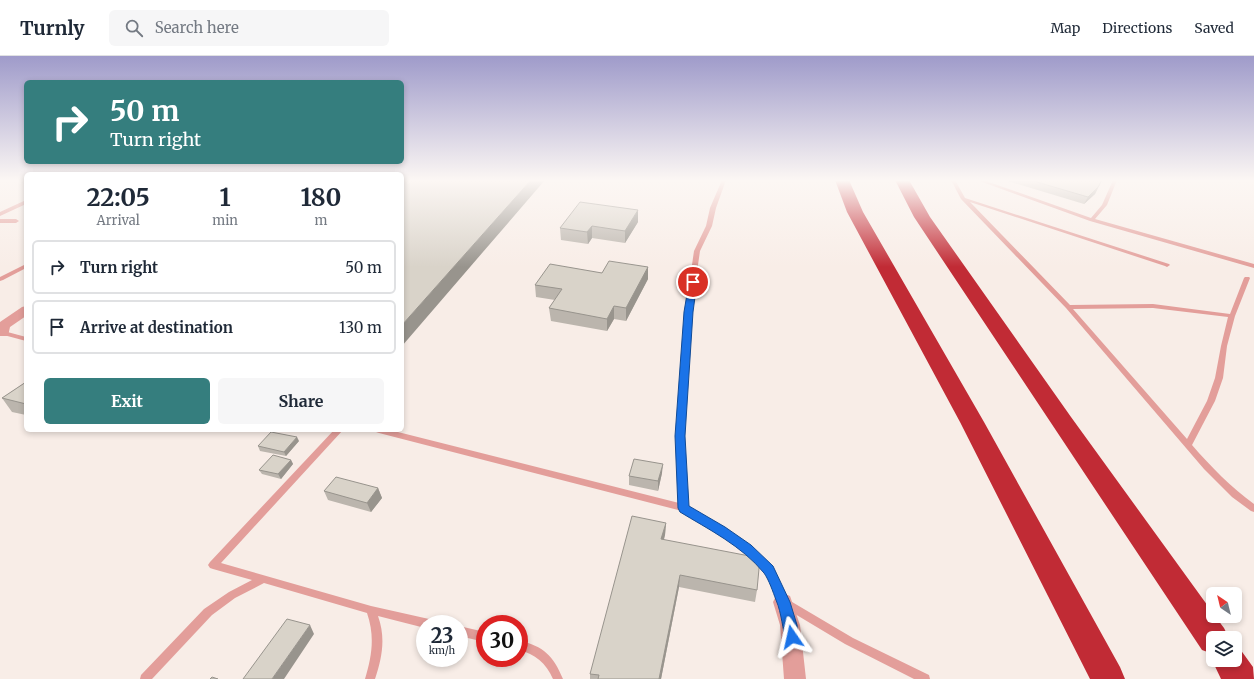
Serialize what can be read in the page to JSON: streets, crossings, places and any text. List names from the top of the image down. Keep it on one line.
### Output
{"north":"top left","page":{"header":"Turnly","search":"Search here","nav":["Map","Directions","Saved"],"turn":["50 m","Turn right"],"eta":["22:05","Arrival","1","min","180","m"],"list":[{"name":"Turn right","value":"50 m"},{"name":"Arrive at destination","value":"130 m"}],"buttons":["Exit","Share"],"speed":"23 km/h","limit":"30"}}
